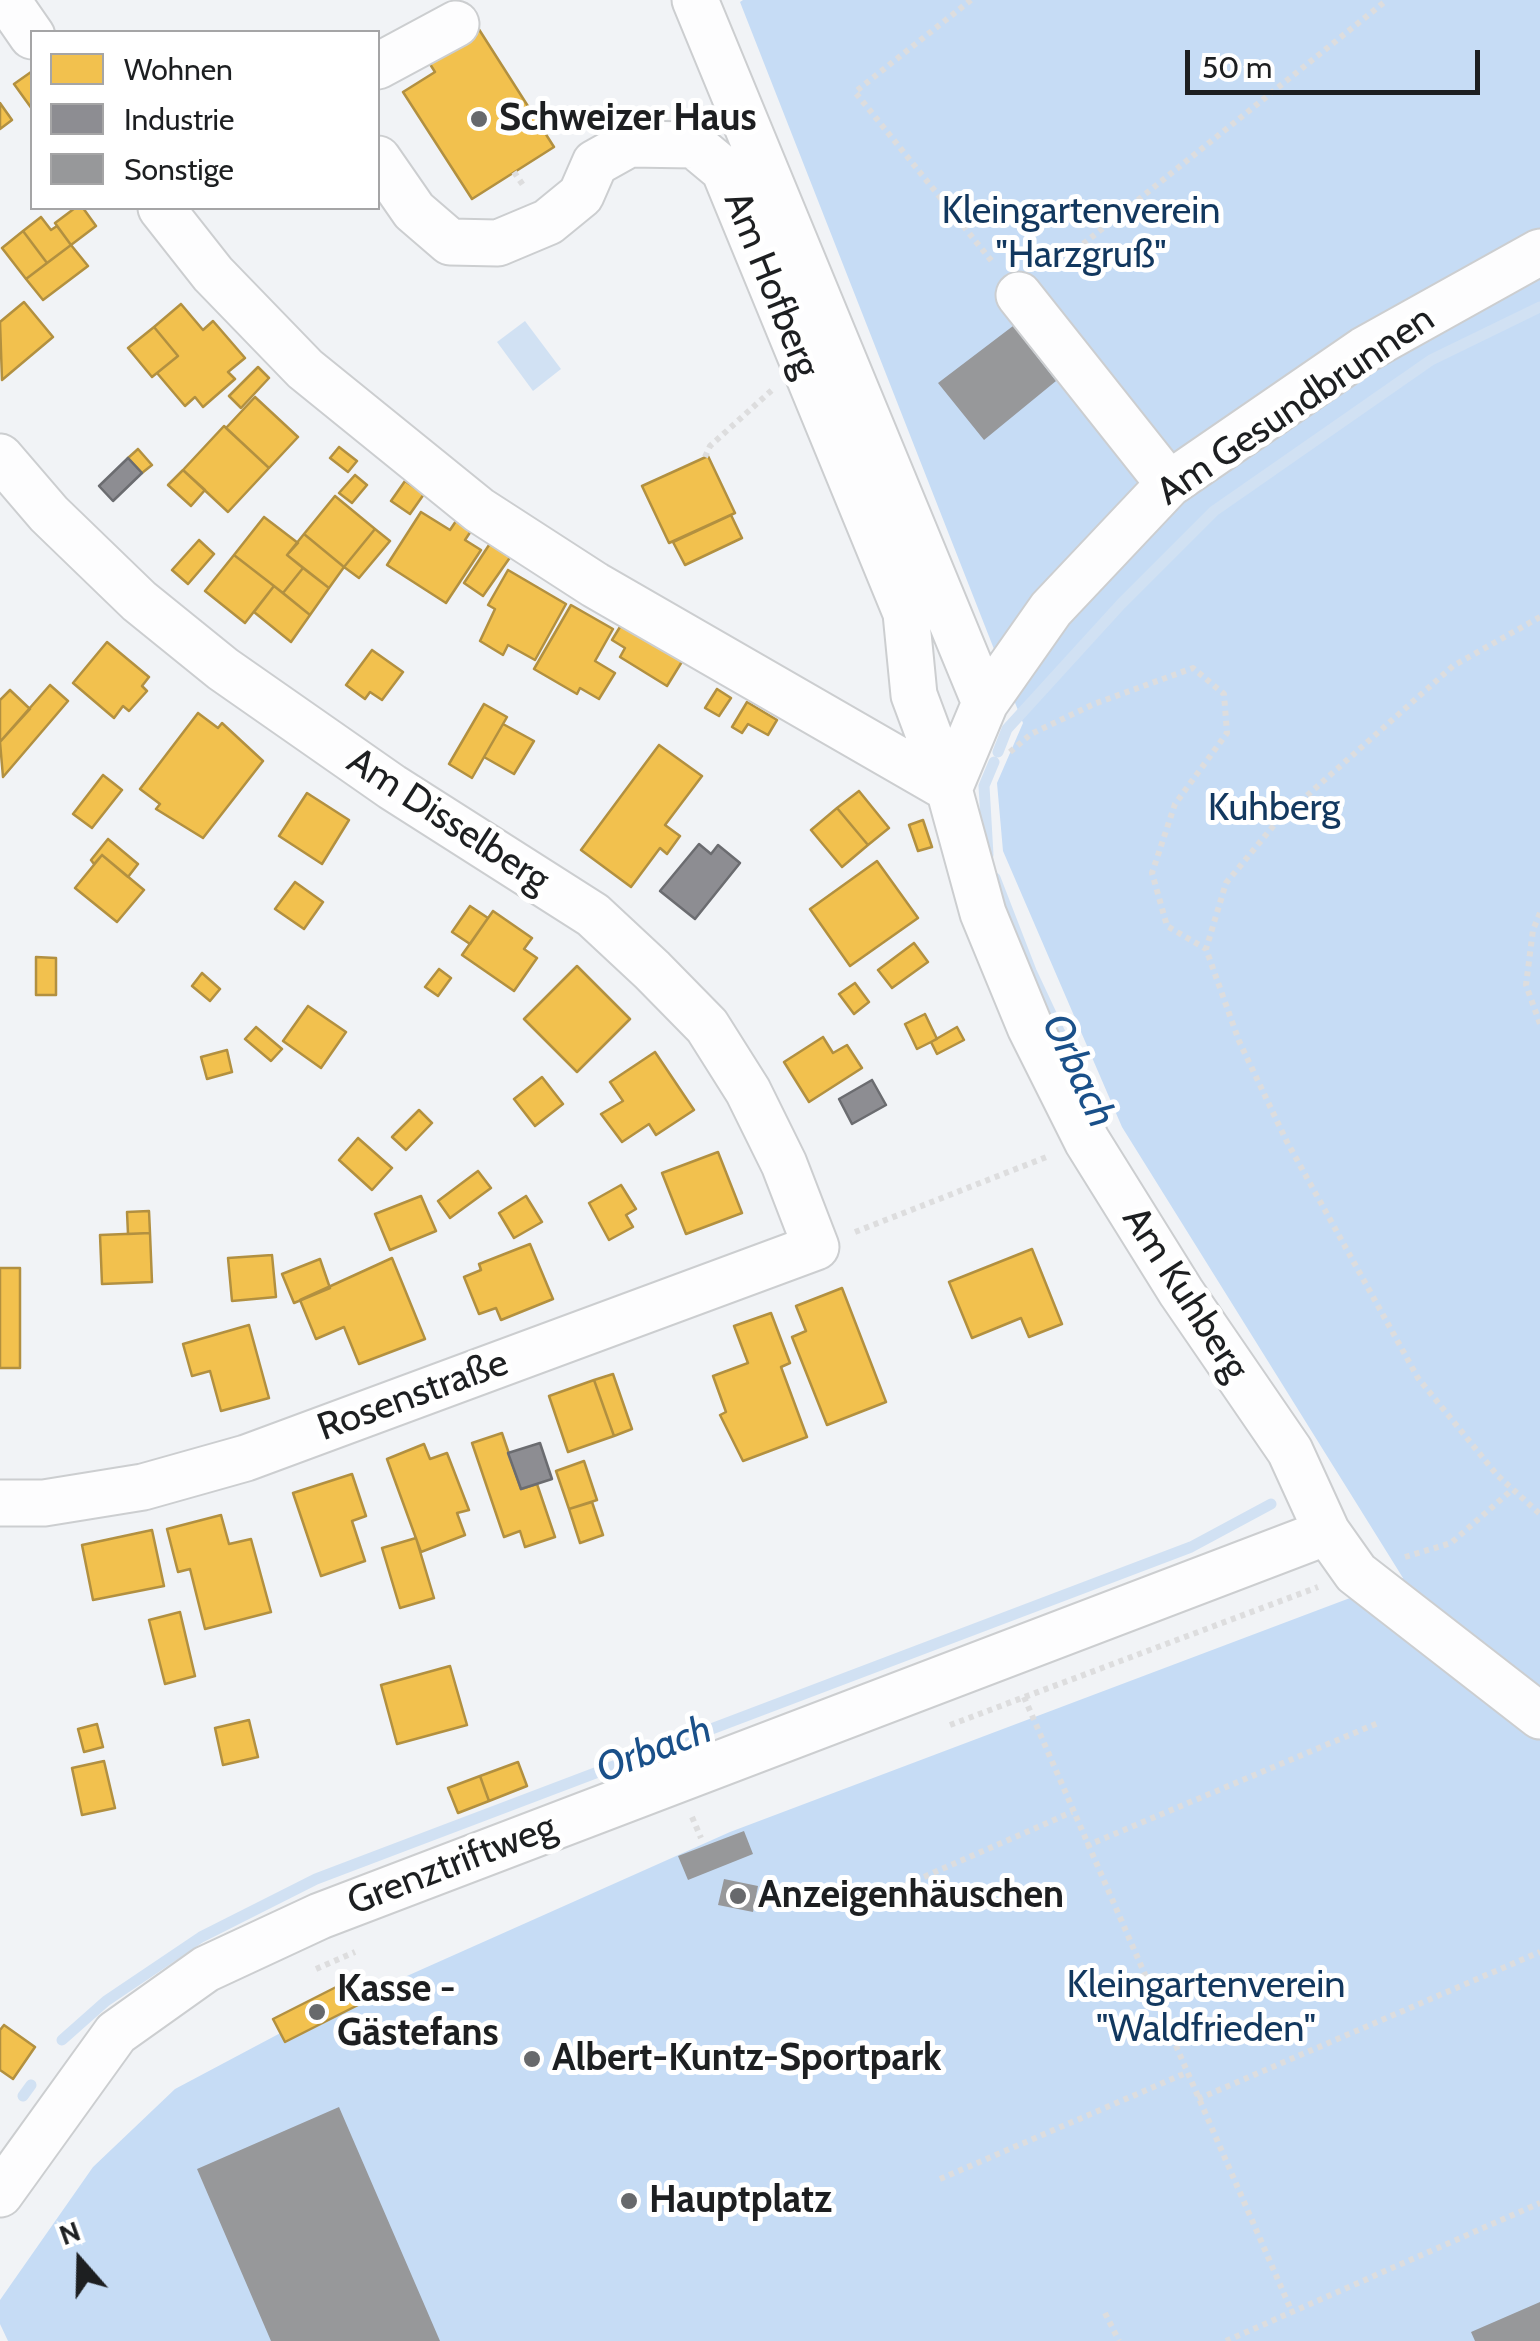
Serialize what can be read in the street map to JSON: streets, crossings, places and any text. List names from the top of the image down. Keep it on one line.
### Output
{"streets":{"street":["Am Hofberg","Am Gesundbrunnen","Am Disselberg","Am Kuhberg","Rosenstraße","Grenztriftweg"]},"crossings":[["Am Hofberg","Am Gesundbrunnen"],["Am Hofberg","Am Kuhberg"],["Am Gesundbrunnen","Am Kuhberg"],["Am Disselberg","Rosenstraße"],["Am Kuhberg","Grenztriftweg"]],"water":["Orbach"],"parks":["Kleingartenverein \"Harzgruß\"","Kuhberg","Kleingartenverein \"Waldfrieden\""],"places":["Schweizer Haus","Anzeigenhäuschen","Kasse - Gästefans","Albert-Kuntz-Sportpark","Hauptplatz"],"legend":["Wohnen","Industrie","Sonstige"],"scale_bar":"50 m","north":"top"}
